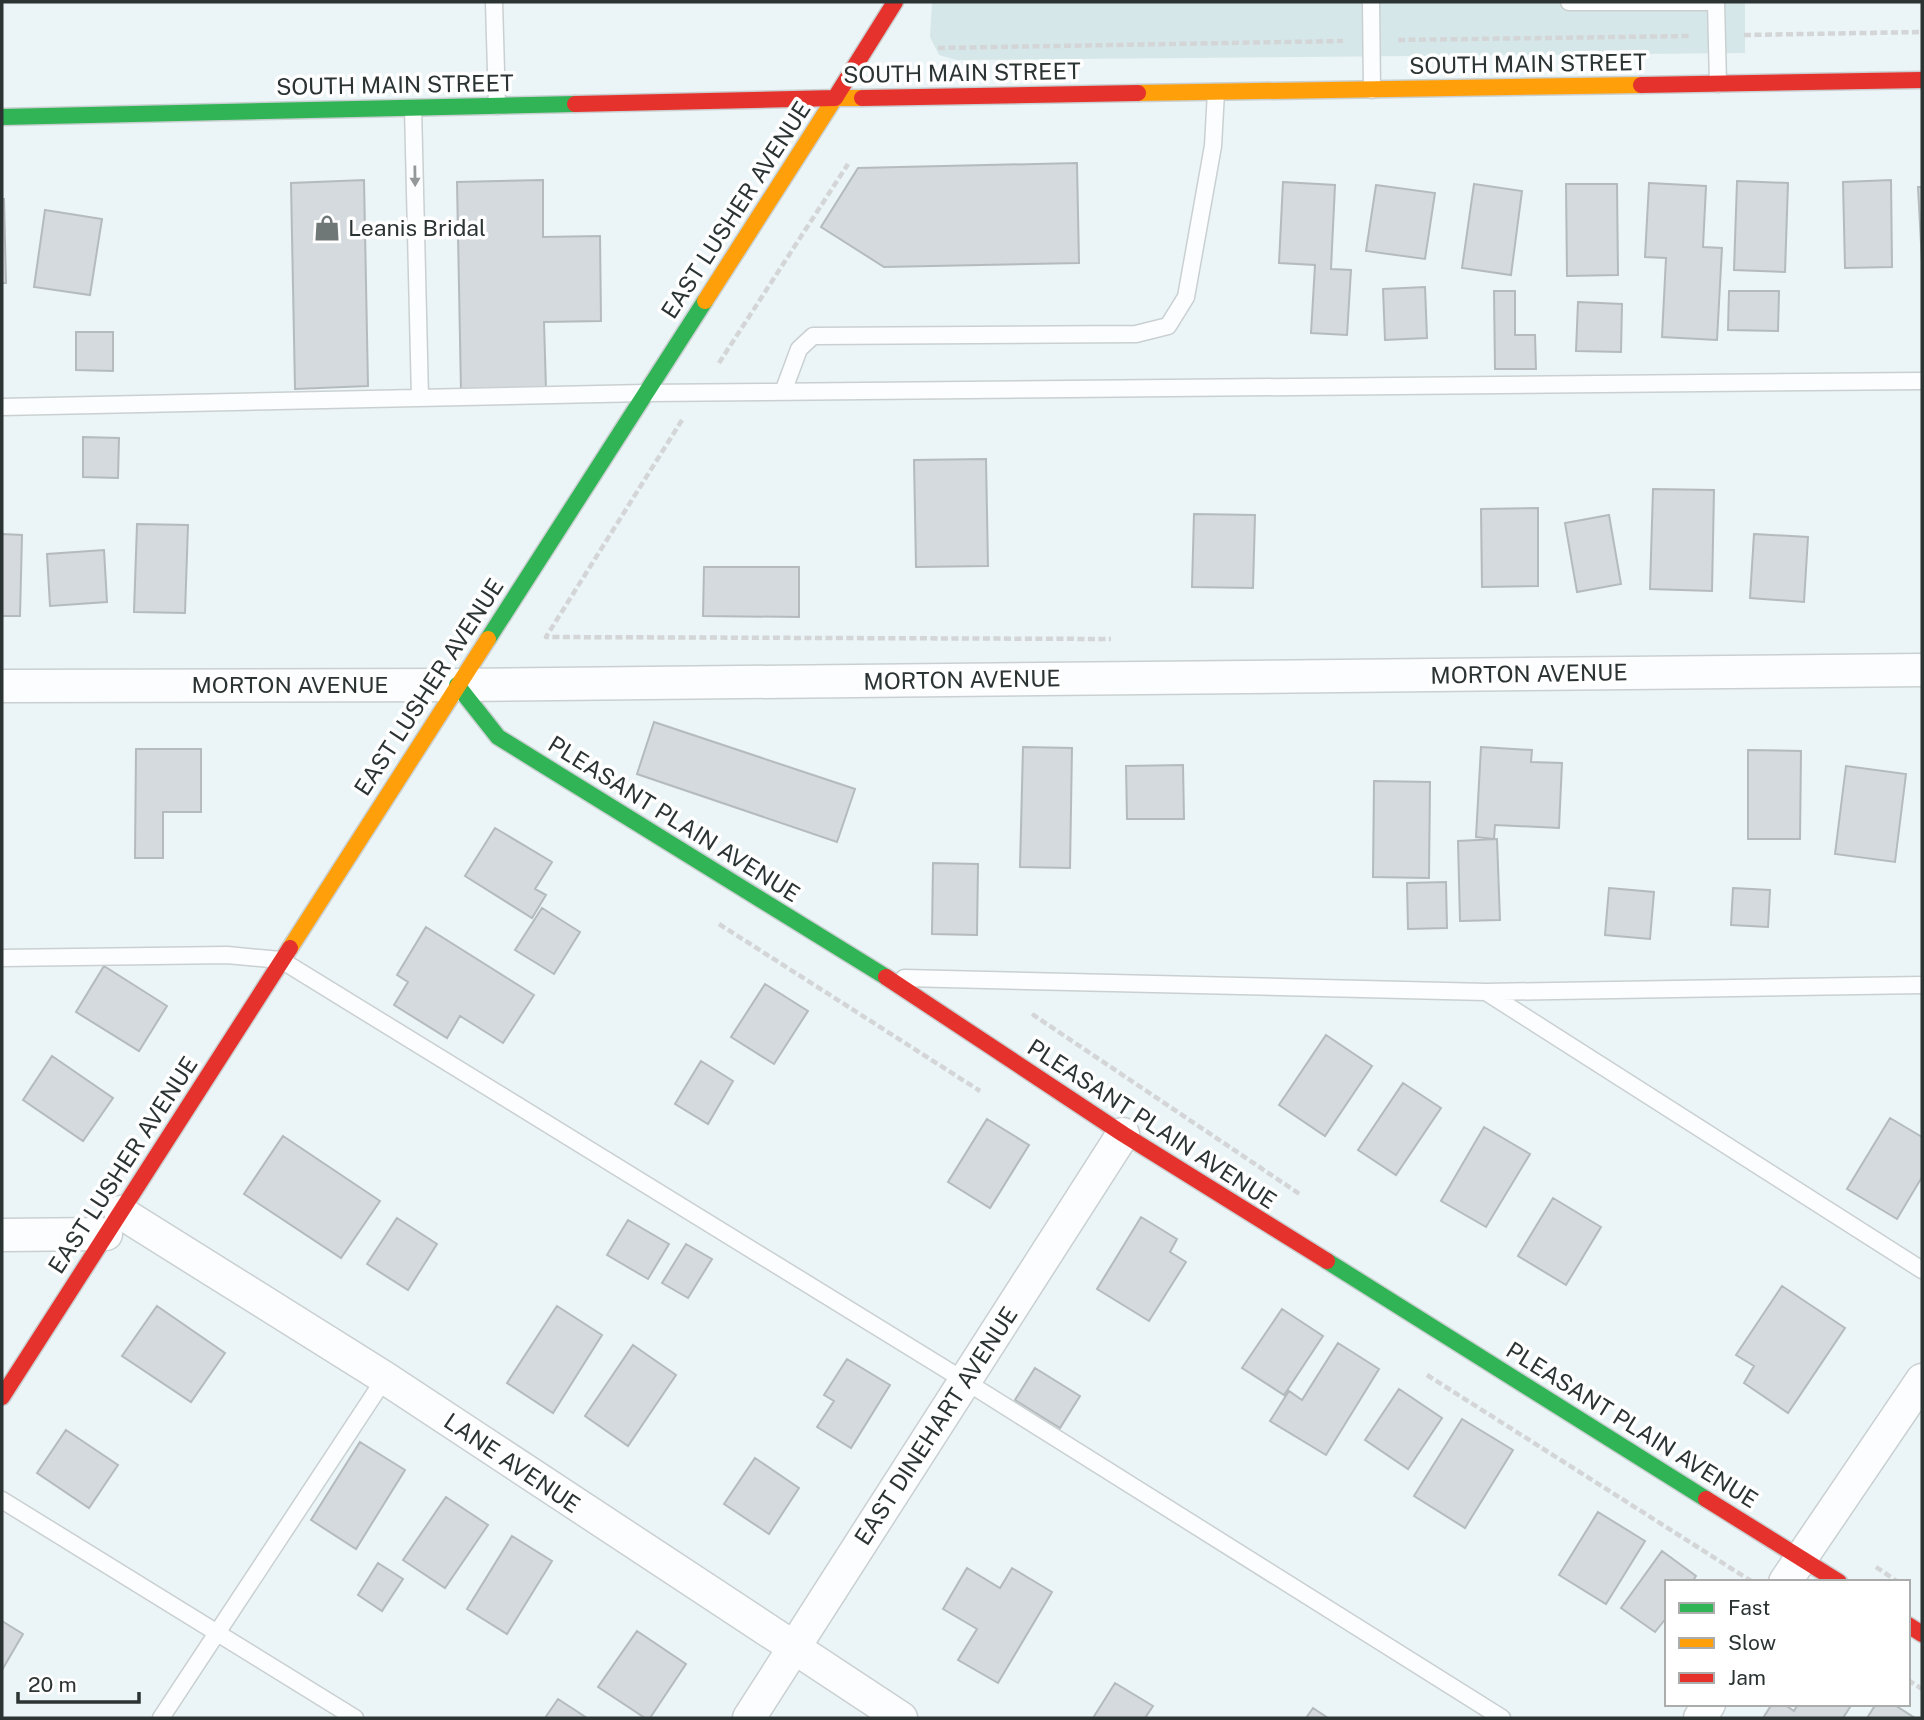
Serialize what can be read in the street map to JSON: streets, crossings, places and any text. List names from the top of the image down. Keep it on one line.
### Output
{"streets":{"main road":["SOUTH MAIN STREET","EAST LUSHER AVENUE","PLEASANT PLAIN AVENUE"],"street":["MORTON AVENUE","EAST DINEHART AVENUE","LANE AVENUE"]},"crossings":[["SOUTH MAIN STREET","EAST LUSHER AVENUE"],["EAST LUSHER AVENUE","MORTON AVENUE"],["EAST LUSHER AVENUE","PLEASANT PLAIN AVENUE"],["EAST LUSHER AVENUE","LANE AVENUE"],["MORTON AVENUE","PLEASANT PLAIN AVENUE"],["PLEASANT PLAIN AVENUE","EAST DINEHART AVENUE"],["EAST DINEHART AVENUE","LANE AVENUE"]],"places":{"shop":["Leanis Bridal"]},"legend":["Fast","Slow","Jam"],"scale_bar":"20 m"}
